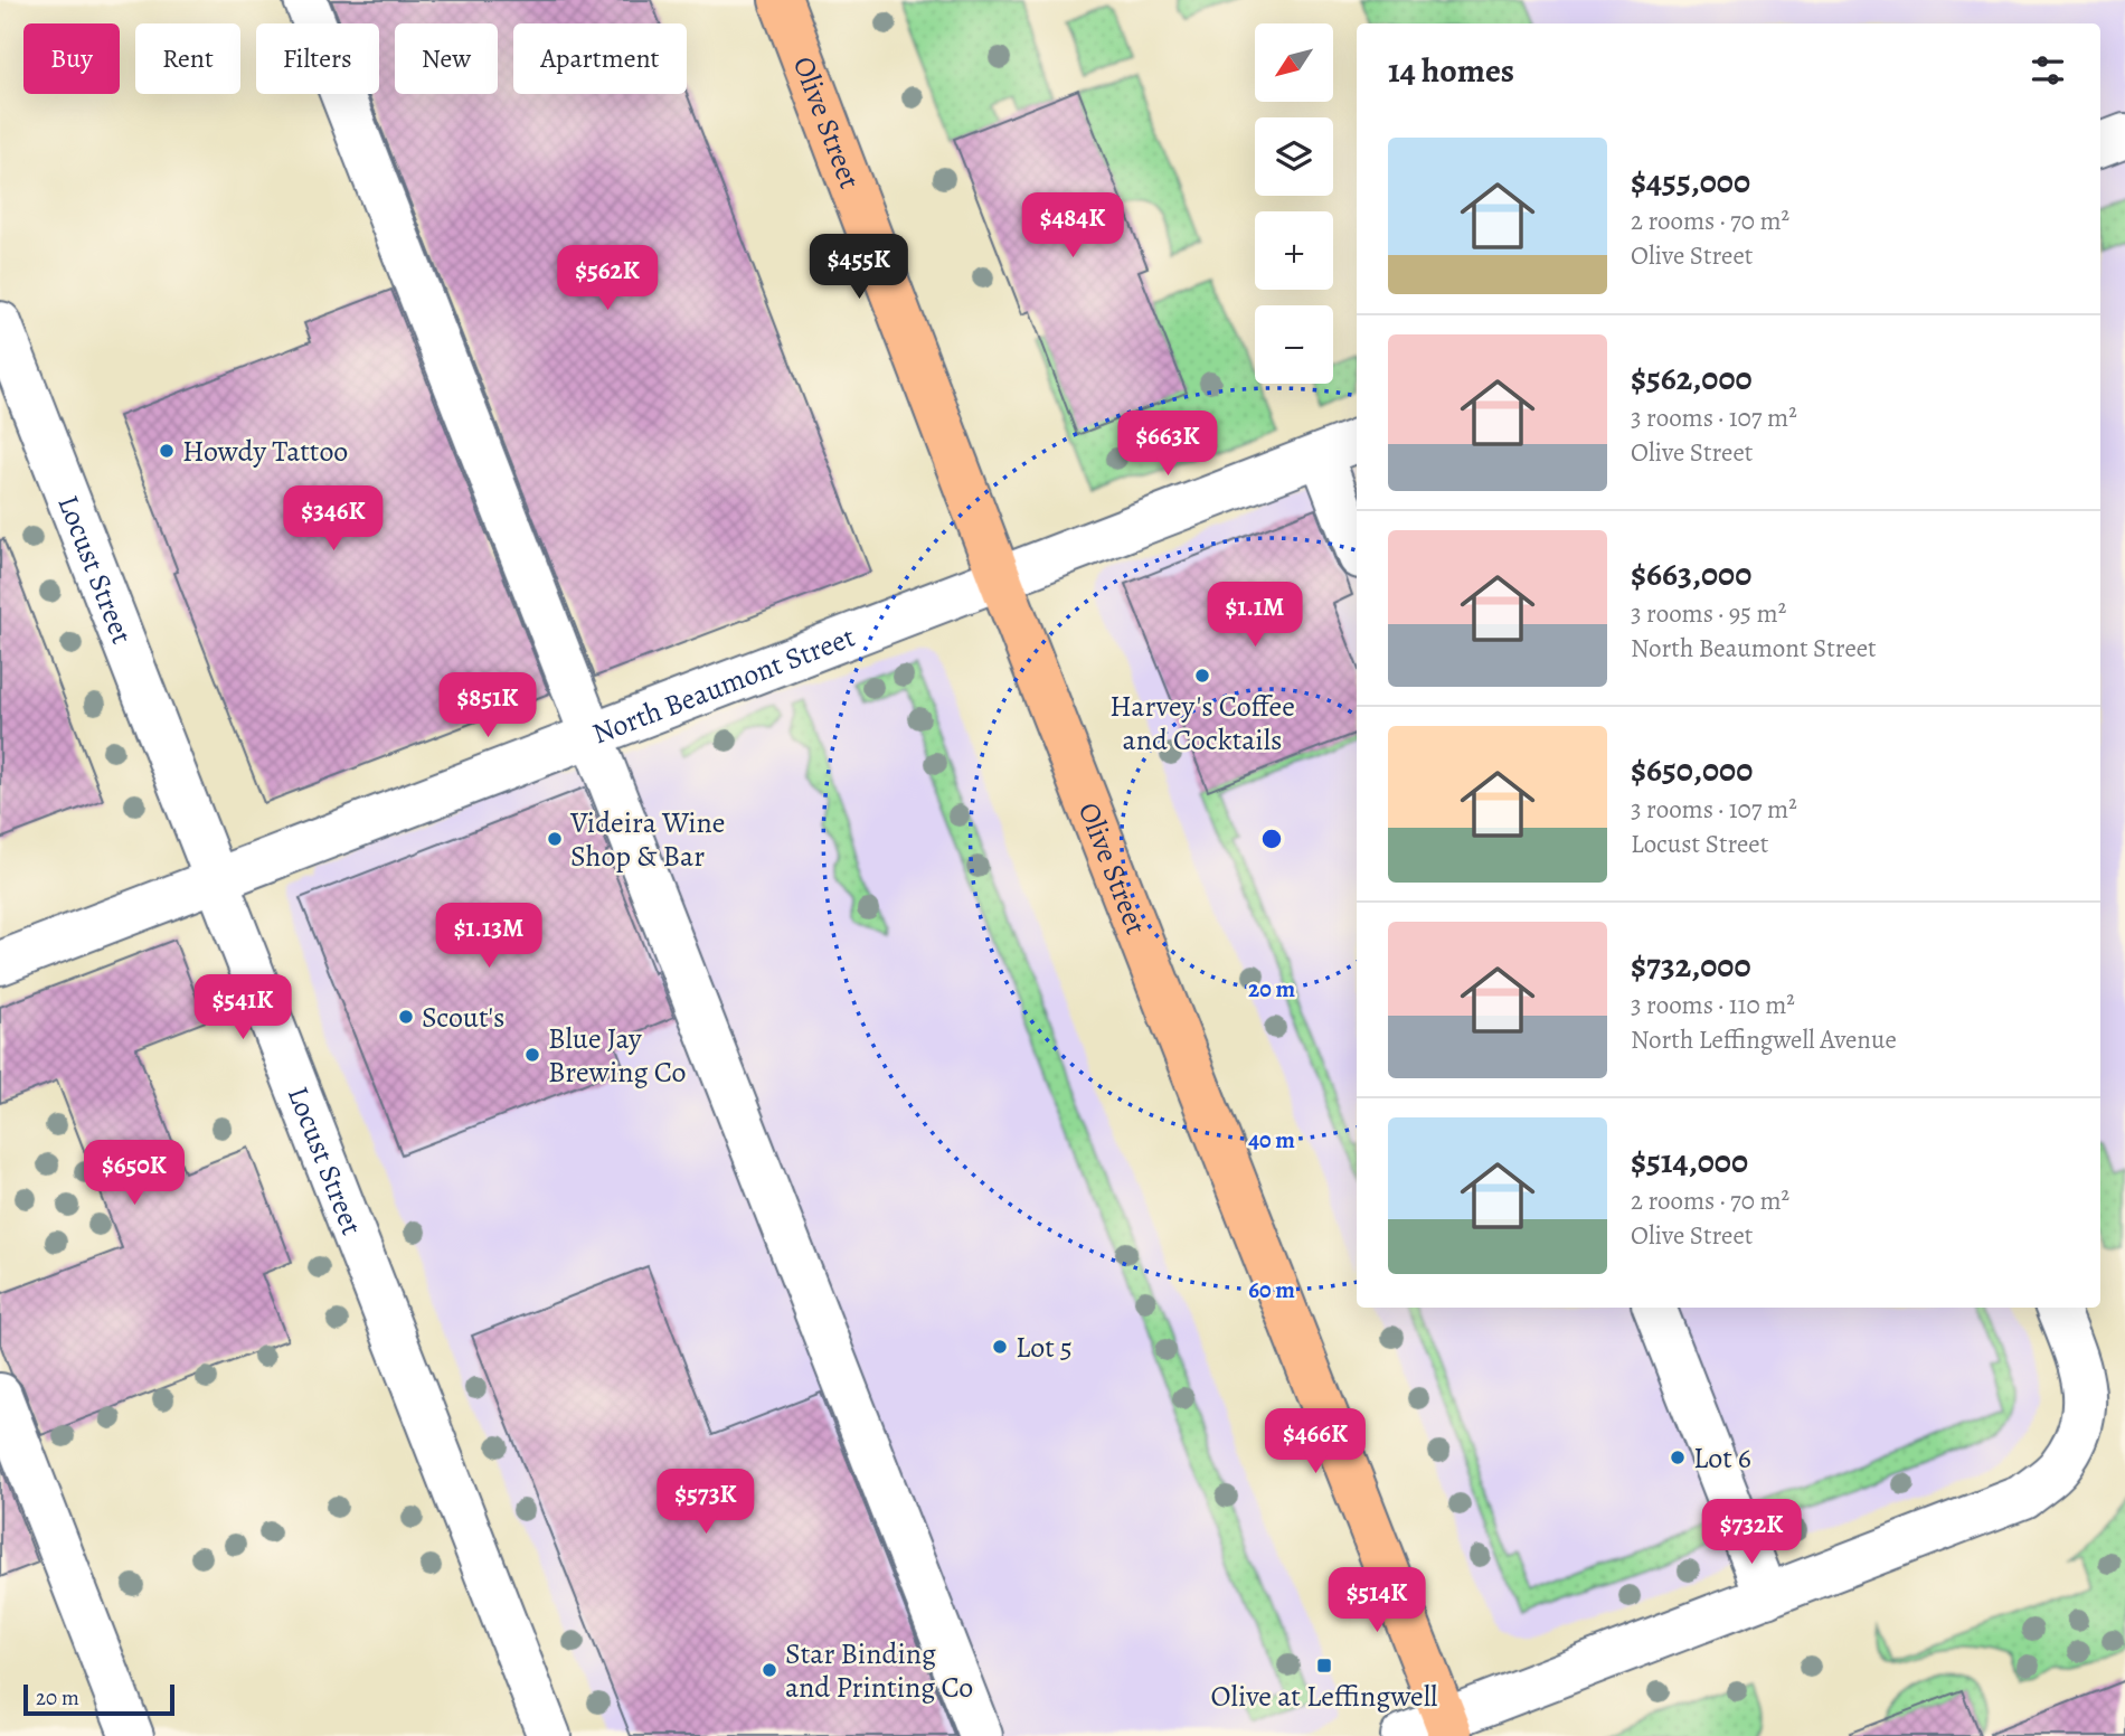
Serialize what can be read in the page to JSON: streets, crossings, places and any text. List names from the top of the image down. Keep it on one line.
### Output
{"streets":{"main road":["Olive Street"],"street":["Locust Street","North Beaumont Street"]},"crossings":[["Olive Street","North Beaumont Street"],["Locust Street","North Beaumont Street"]],"places":{"other":["Howdy Tattoo","Harvey's Coffee and Cocktails","Videira Wine Shop & Bar","Scout's","Blue Jay Brewing Co","Lot 5","Lot 6","Star Binding and Printing Co"],"transit":["Olive at Leffingwell"]},"scale_bar":"20 m","north":"bottom left","page":{"map_buttons":["+","−"],"chip":["Buy","Rent","Filters","New","Apartment"],"heading":"14 homes","list":[{"name":"$455,000","note":"2 rooms · 70 m² · Olive Street"},{"name":"$562,000","note":"3 rooms · 107 m² · Olive Street"},{"name":"$663,000","note":"3 rooms · 95 m² · North Beaumont Street"},{"name":"$650,000","note":"3 rooms · 107 m² · Locust Street"},{"name":"$732,000","note":"3 rooms · 110 m² · North Leffingwell Avenue"},{"name":"$514,000","note":"2 rooms · 70 m² · Olive Street"}],"price":["$484K","$455K","$562K","$663K","$346K","$1.1M","$851K","$1.13M","$541K","$650K","$466K","$573K","$732K","$514K"],"scale":"20 m"},"rings":["20 m","40 m","60 m"]}
